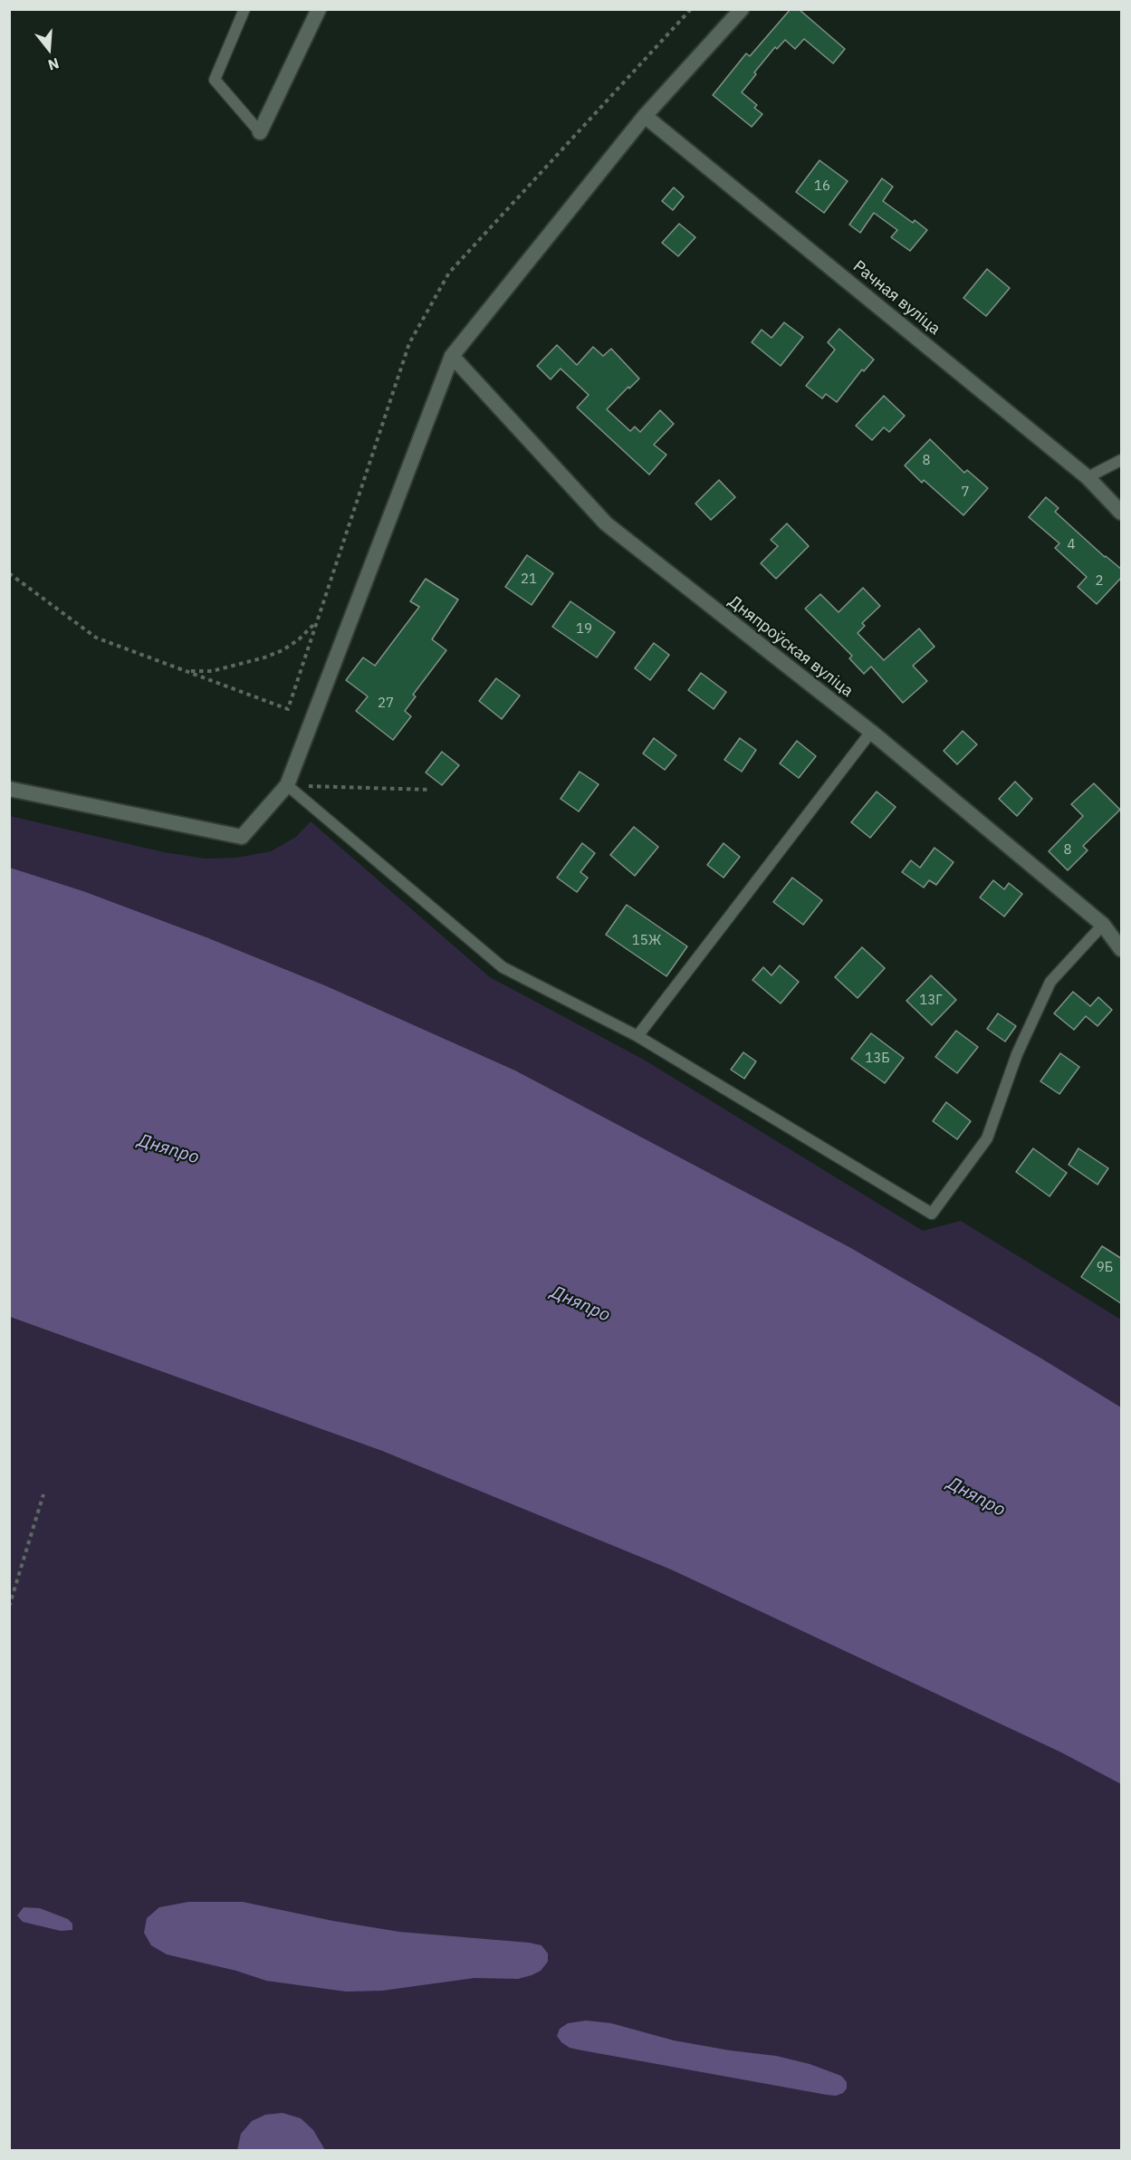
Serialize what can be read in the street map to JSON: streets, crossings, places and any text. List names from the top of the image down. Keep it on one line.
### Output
{"streets":{"street":["Рачная вуліца","Дняпроўская вуліца"]},"water":["Дняпро"],"house_numbers":["16","8","7","4","21","2","19","27","8","15Ж","13Г","13Б","9Б"],"north":"bottom"}
